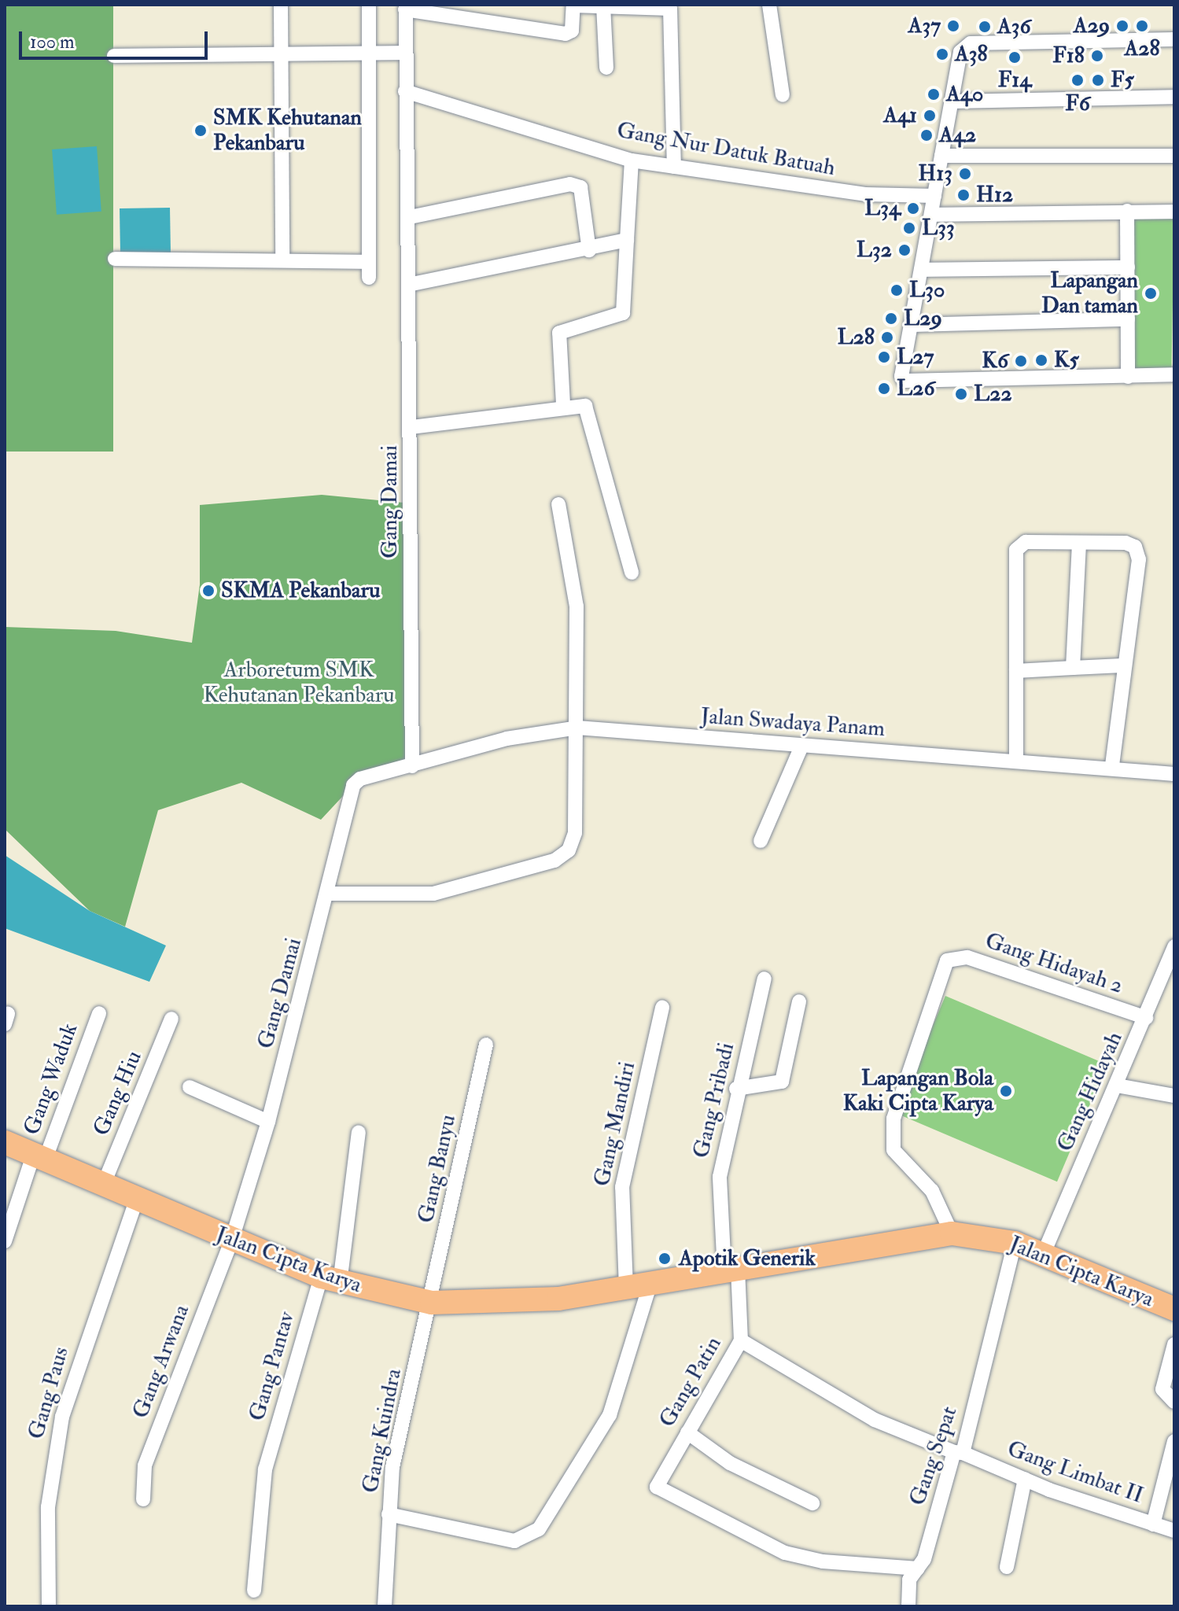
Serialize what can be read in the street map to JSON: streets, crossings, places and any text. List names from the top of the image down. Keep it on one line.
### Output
{"streets":{"main road":["Jalan Cipta Karya"],"street":["Gang Nur Datuk Batuah","Gang Damai","Jalan Swadaya Panam","Gang Hidayah 2","Gang Waduk","Gang Hidayah","Gang Hiu","Gang Pribadi","Gang Mandiri","Gang Banyu","Gang Arwana","Gang Pantav","Gang Patin","Gang Paus","Gang Kuindra","Gang Sepat","Gang Limbat II"]},"crossings":[["Gang Nur Datuk Batuah","Gang Damai"],["Gang Damai","Jalan Swadaya Panam"],["Gang Damai","Jalan Cipta Karya"],["Gang Damai","Gang Arwana"],["Gang Hidayah 2","Gang Hidayah"],["Gang Hidayah 2","Jalan Cipta Karya"],["Gang Waduk","Jalan Cipta Karya"],["Gang Hidayah","Jalan Cipta Karya"],["Gang Hiu","Jalan Cipta Karya"],["Gang Pribadi","Jalan Cipta Karya"],["Gang Pribadi","Gang Patin"],["Gang Mandiri","Jalan Cipta Karya"],["Gang Banyu","Jalan Cipta Karya"],["Gang Banyu","Gang Kuindra"],["Jalan Cipta Karya","Gang Arwana"],["Jalan Cipta Karya","Gang Pantav"],["Jalan Cipta Karya","Gang Patin"],["Jalan Cipta Karya","Gang Paus"],["Jalan Cipta Karya","Gang Kuindra"],["Jalan Cipta Karya","Gang Sepat"],["Gang Patin","Gang Sepat"],["Gang Patin","Gang Limbat II"],["Gang Sepat","Gang Limbat II"]],"parks":["Arboretum SMK Kehutanan Pekanbaru"],"places":["A37","A29","A28","A36","A38","F18","F14","F6","F5","A40","A41","SMK Kehutanan Pekanbaru","A42","H13","H12","L34","L33","L32","L30","Lapangan Dan taman","L29","L28","L27","K5","K6","L26","L22","SKMA Pekanbaru","Lapangan Bola Kaki Cipta Karya","Apotik Generik"],"scale_bar":"100 m"}
